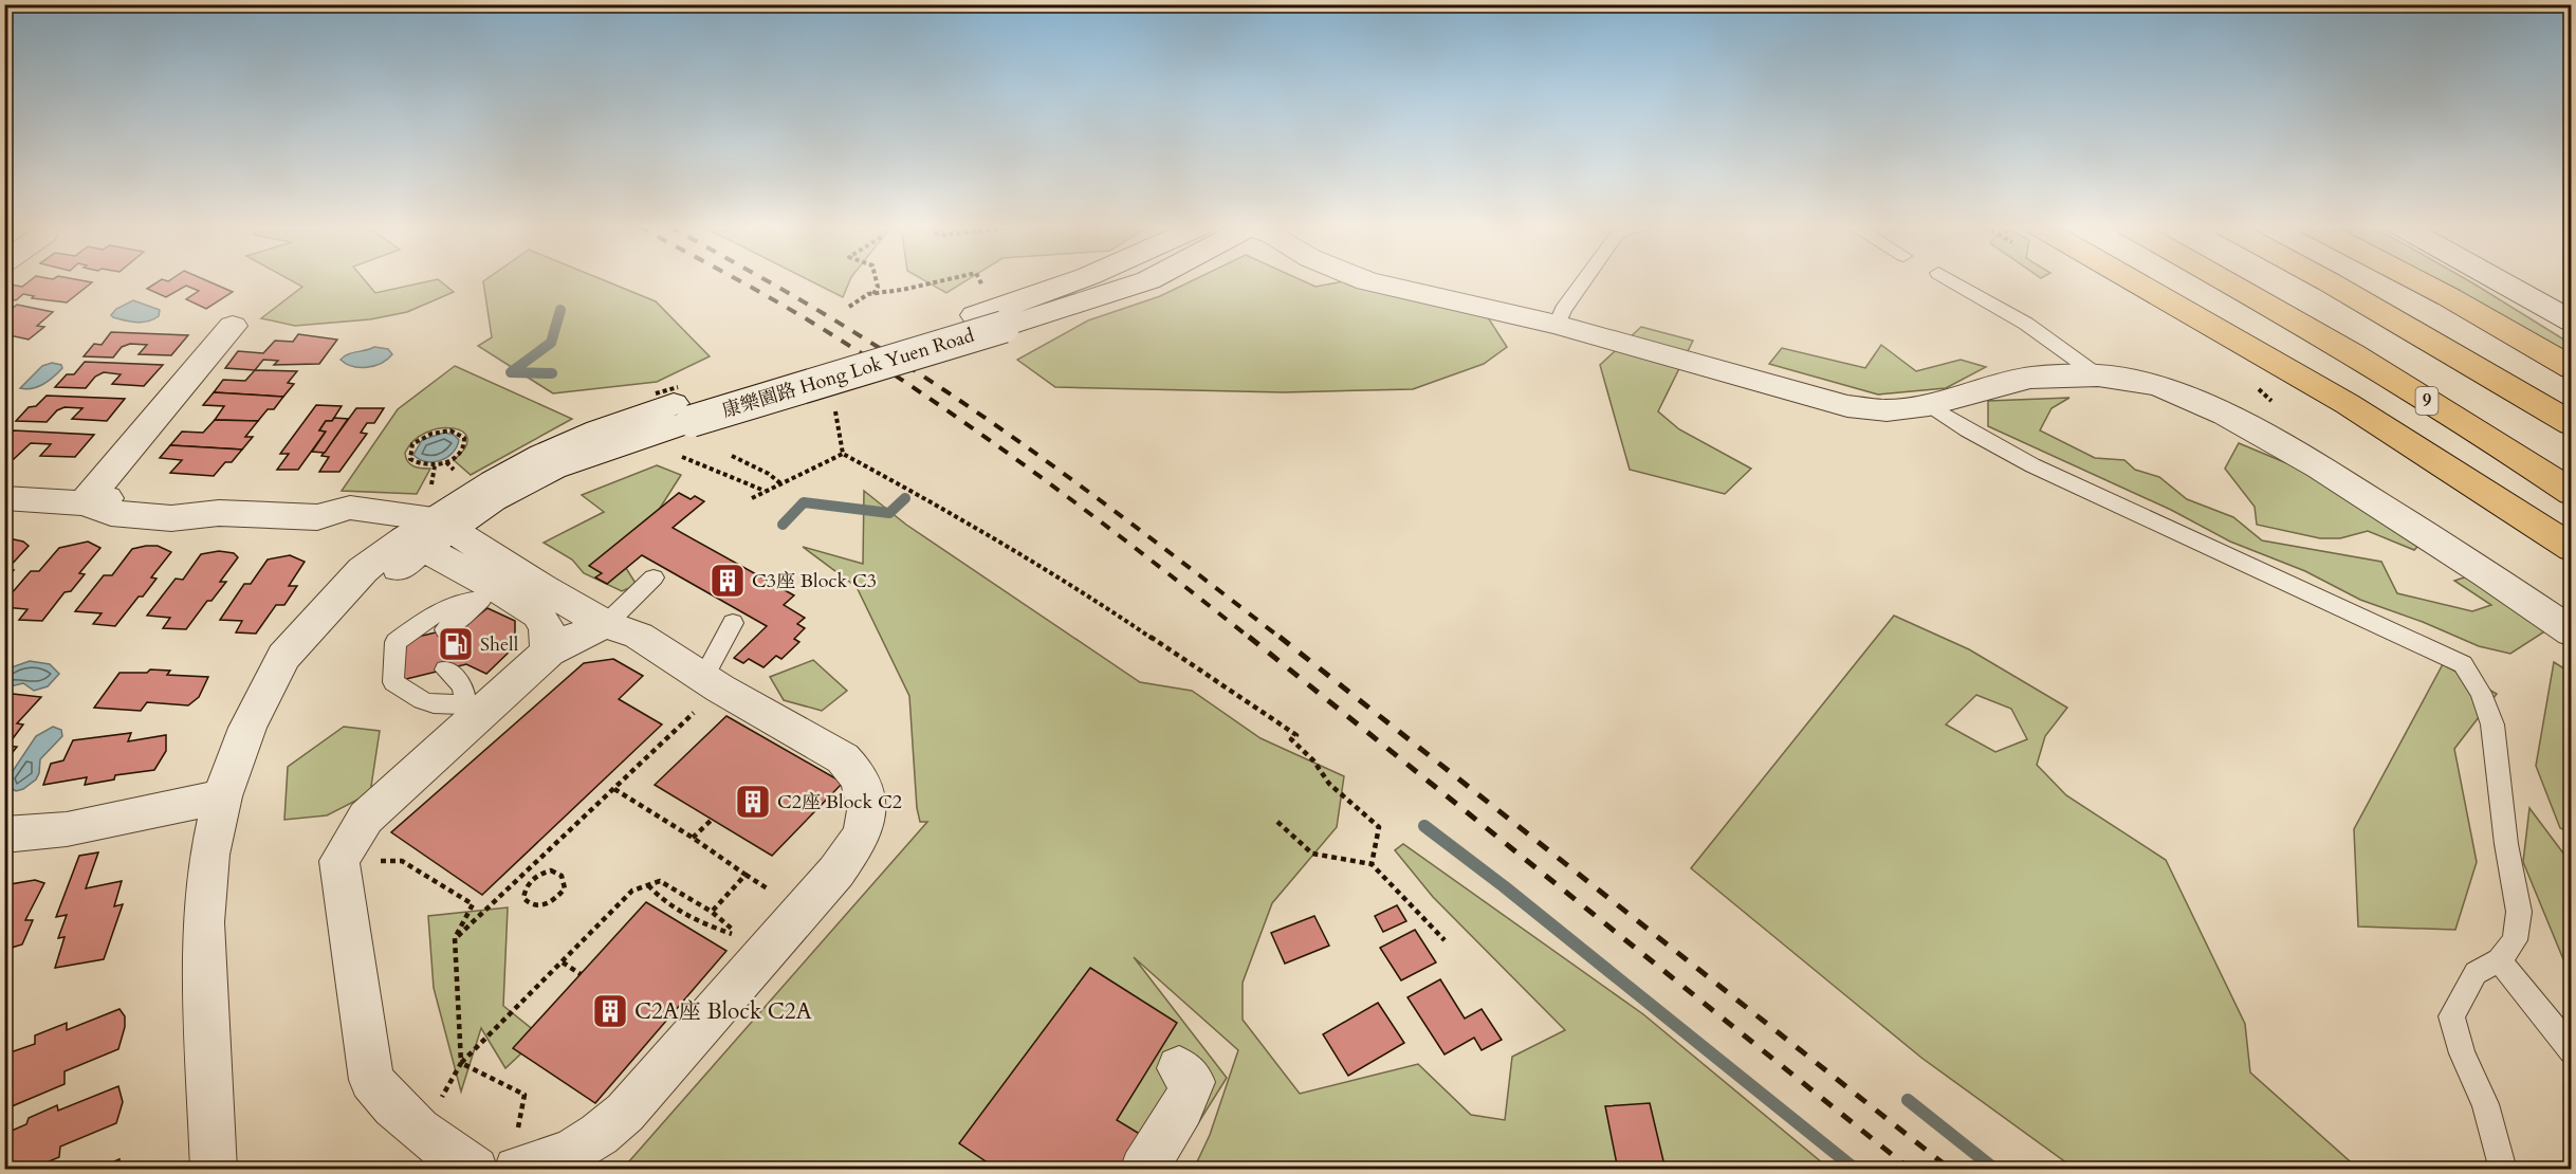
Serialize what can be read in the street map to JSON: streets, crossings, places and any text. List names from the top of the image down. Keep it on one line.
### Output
{"streets":{"highway":["9"],"street":["康樂園路 Hong Lok Yuen Road"]},"places":{"building":["C3座 Block C3","C2座 Block C2","C2A座 Block C2A"],"fuel station":["Shell"]}}
